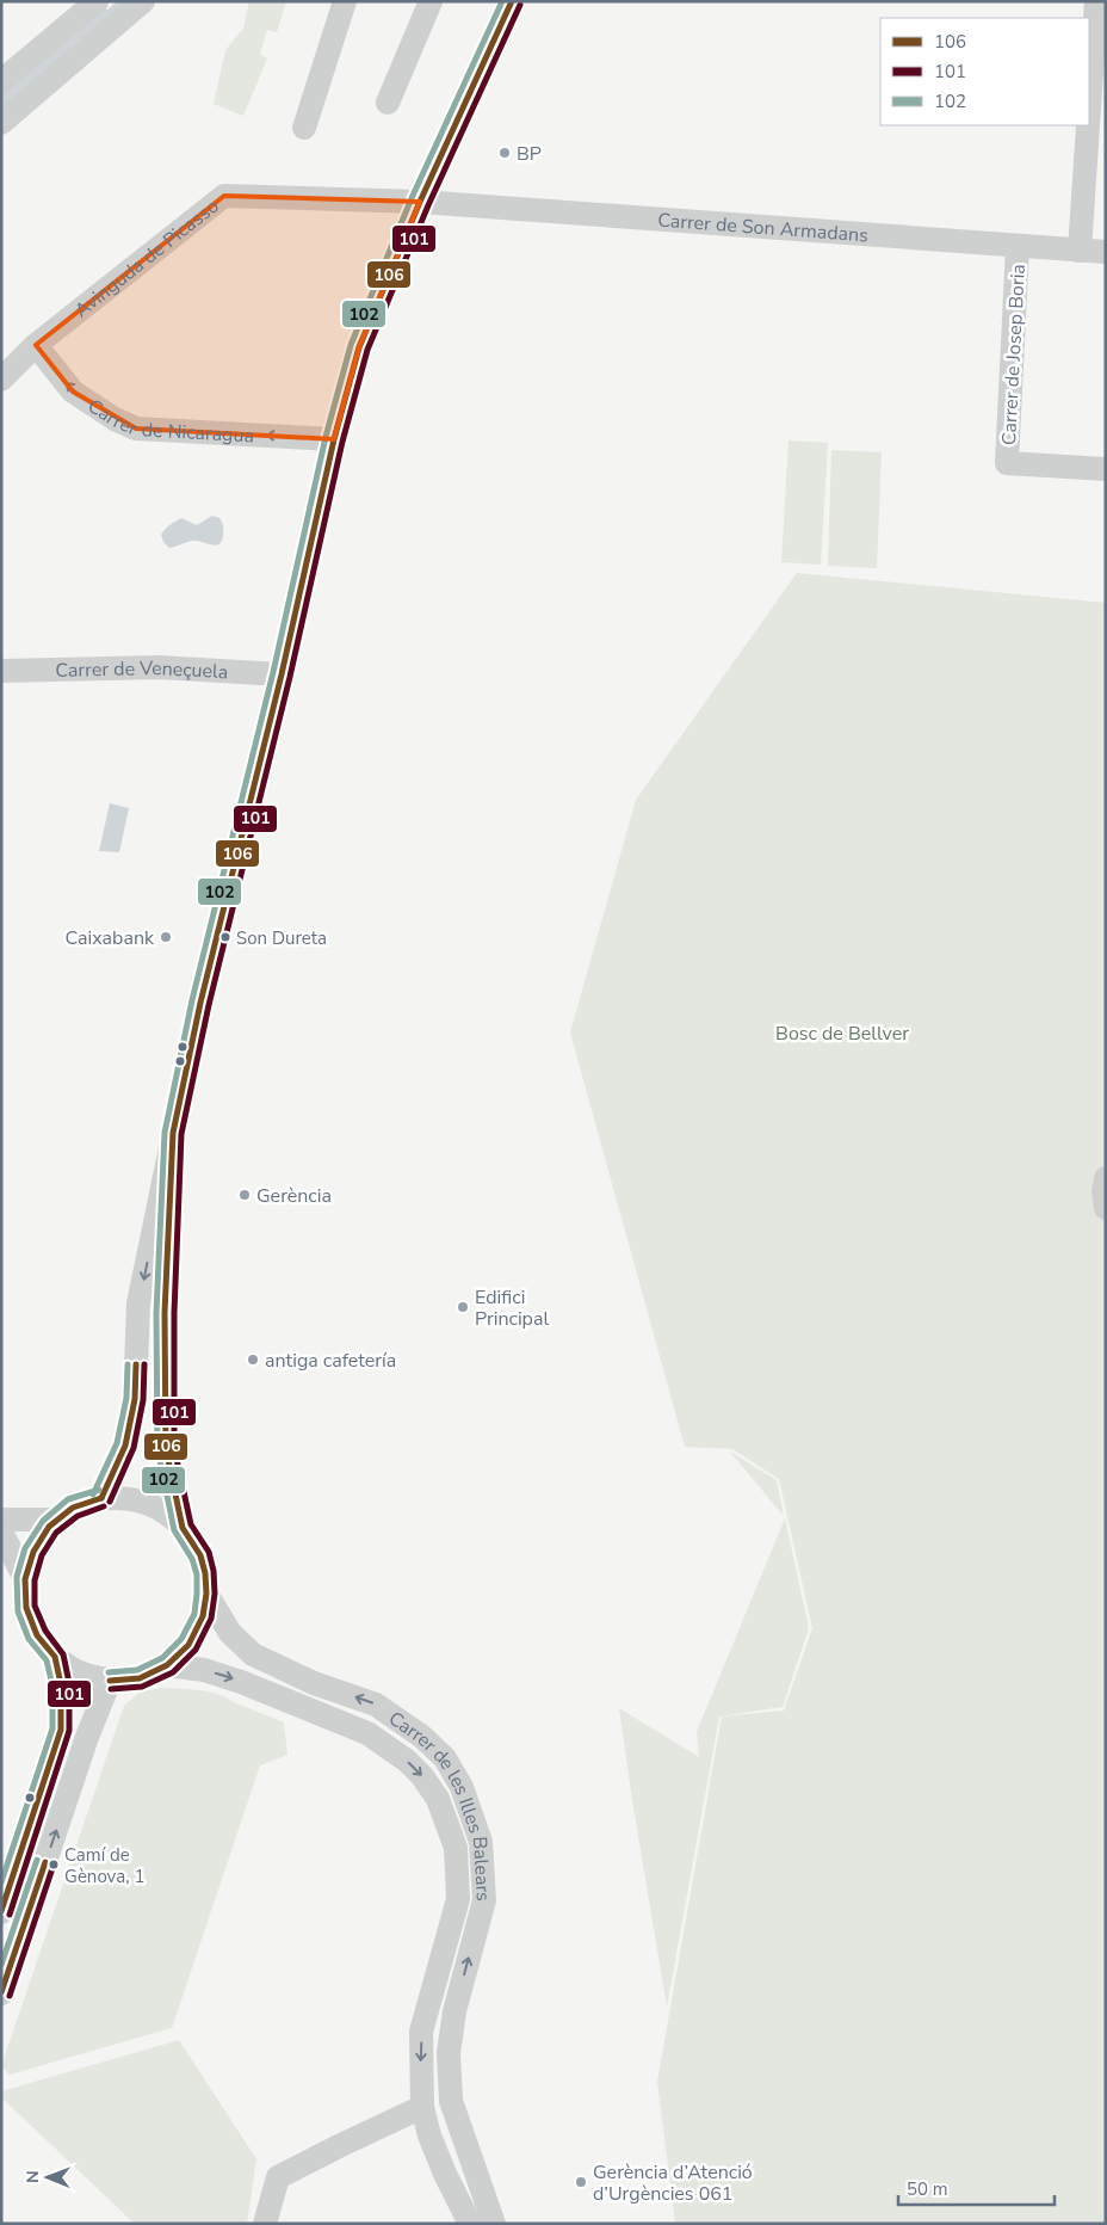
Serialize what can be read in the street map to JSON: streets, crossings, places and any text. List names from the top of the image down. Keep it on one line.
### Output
{"streets":{"street":["Carrer de Son Armadans","Avinguda de Picasso","Carrer de Josep Boria","Carrer de Nicaragua","Carrer de Veneçuela","Carrer de les Illes Balears"]},"crossings":[["Carrer de Son Armadans","Avinguda de Picasso"],["Carrer de Son Armadans","Carrer de Josep Boria"],["Avinguda de Picasso","Carrer de Nicaragua"]],"one_way":["Carrer de Nicaragua"],"parks":["Bosc de Bellver"],"places":["BP","Caixabank","Son Dureta","Gerència","Edifici Principal","antiga cafetería","Camí de Gènova, 1","Gerència d’Atenció d’Urgències 061"],"lines":["transit line 106","transit line 102","transit line 101"],"legend":["106","101","102"],"scale_bar":"50 m","north":"left"}
